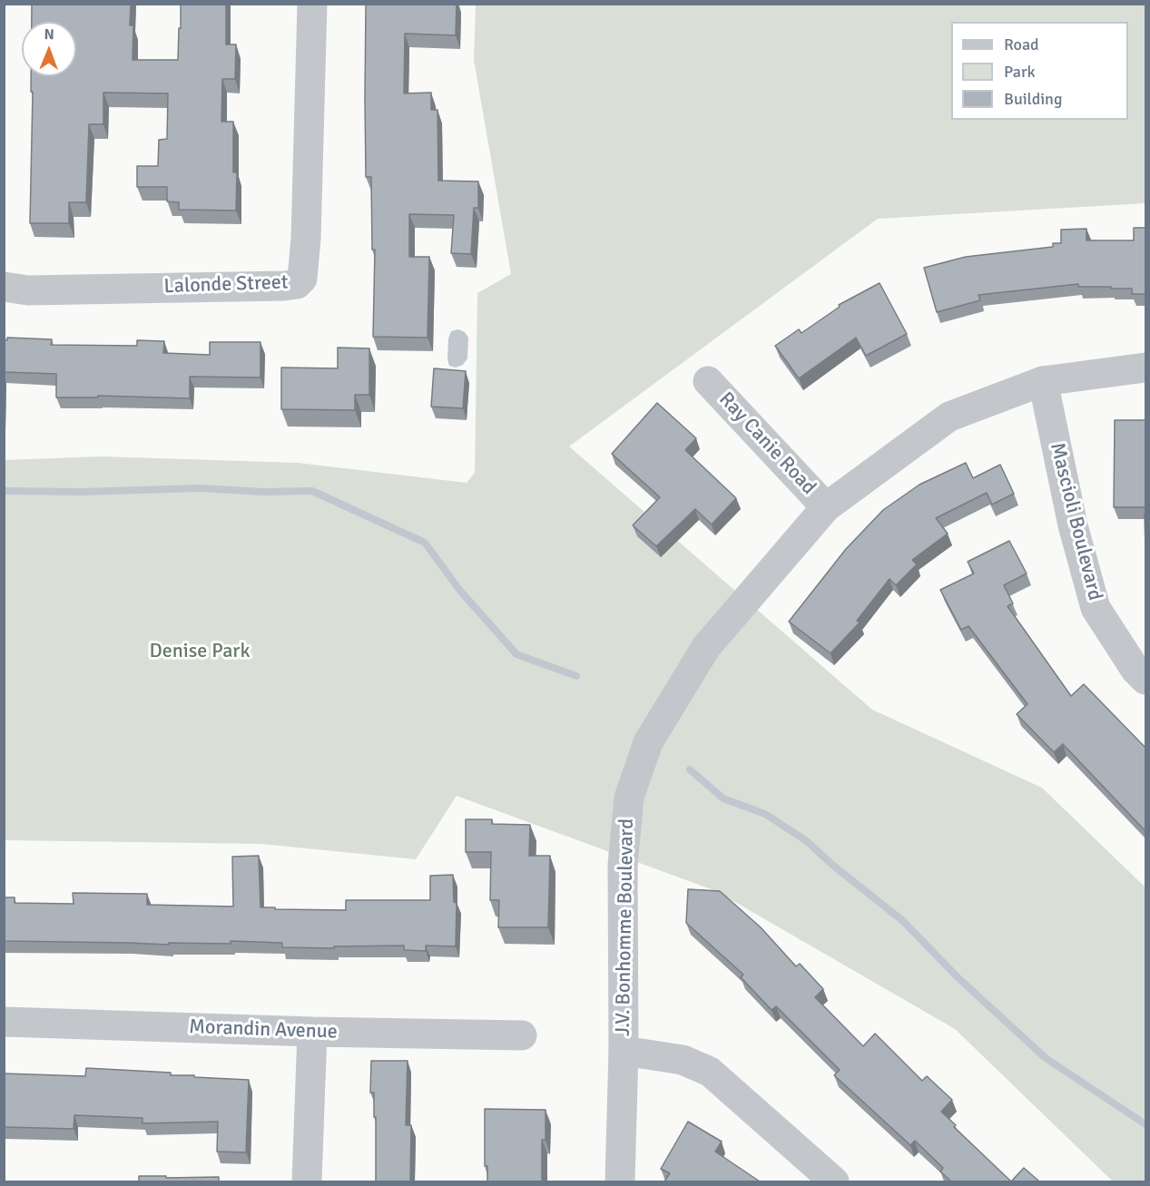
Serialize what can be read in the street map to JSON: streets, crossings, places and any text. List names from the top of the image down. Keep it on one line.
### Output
{"streets":{"street":["Lalonde Street","Ray Canie Road","Mascioli Boulevard","J.V. Bonhomme Boulevard","Morandin Avenue"]},"crossings":[["Ray Canie Road","J.V. Bonhomme Boulevard"],["Mascioli Boulevard","J.V. Bonhomme Boulevard"]],"parks":["Denise Park"],"legend":["Road","Park","Building"],"north":"top"}
